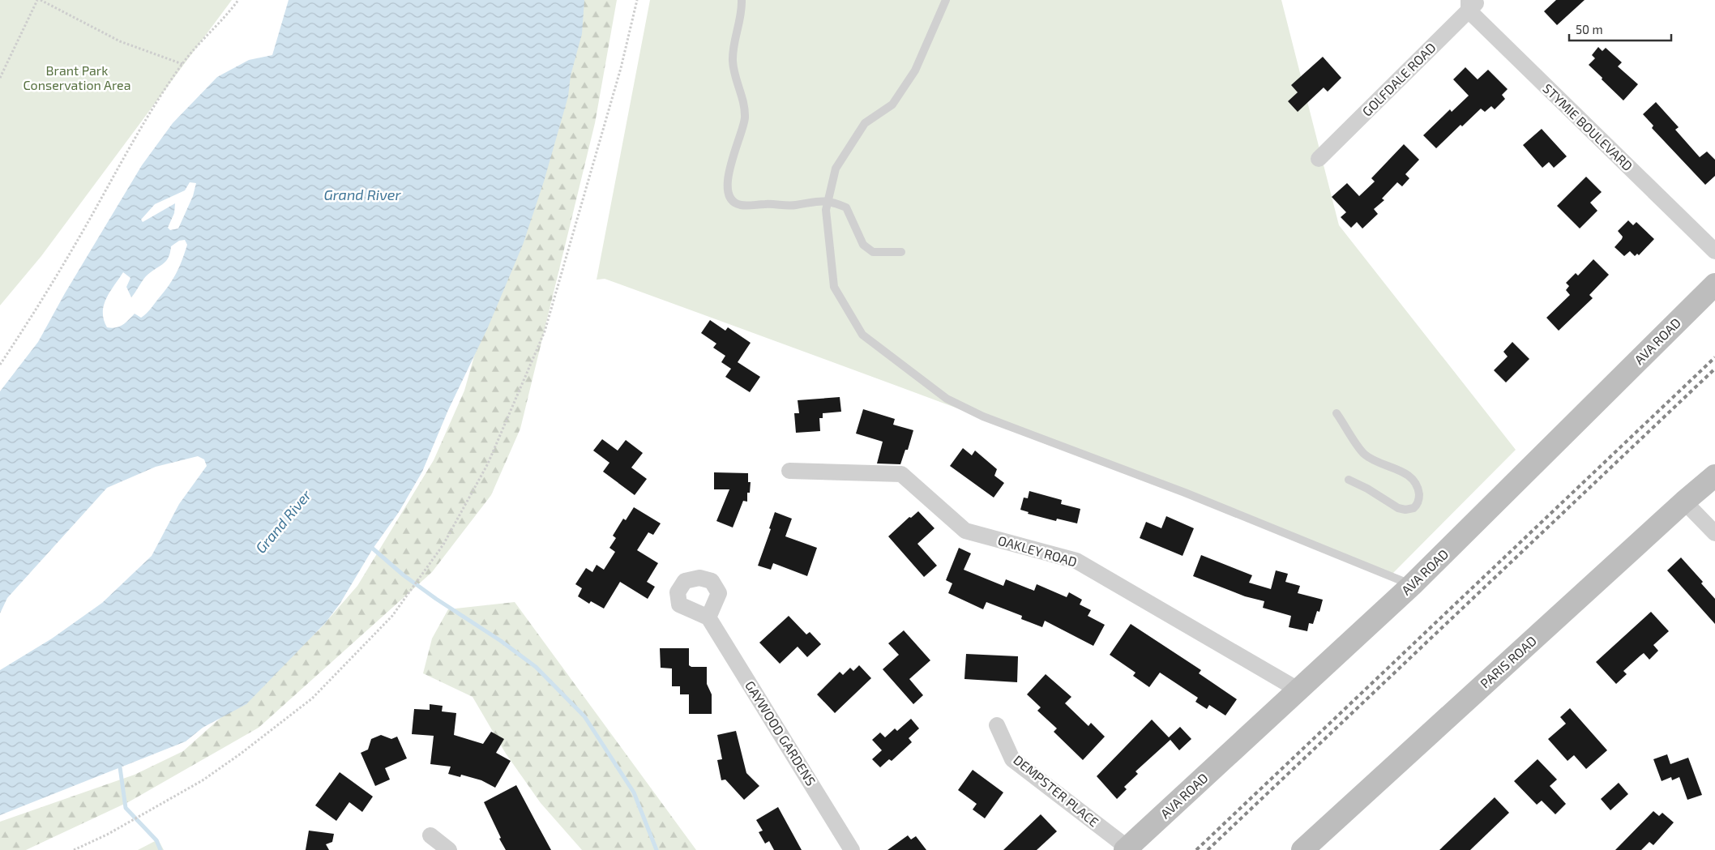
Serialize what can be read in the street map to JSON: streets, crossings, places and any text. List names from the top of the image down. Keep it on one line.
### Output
{"streets":{"street":["GOLFDALE ROAD","STYMIE BOULEVARD","AVA ROAD","OAKLEY ROAD","PARIS ROAD","GAYWOOD GARDENS","DEMPSTER PLACE"]},"crossings":[["GOLFDALE ROAD","STYMIE BOULEVARD"],["AVA ROAD","OAKLEY ROAD"],["AVA ROAD","DEMPSTER PLACE"]],"water":["Grand River"],"parks":["Brant Park Conservation Area"],"scale_bar":"50 m"}
